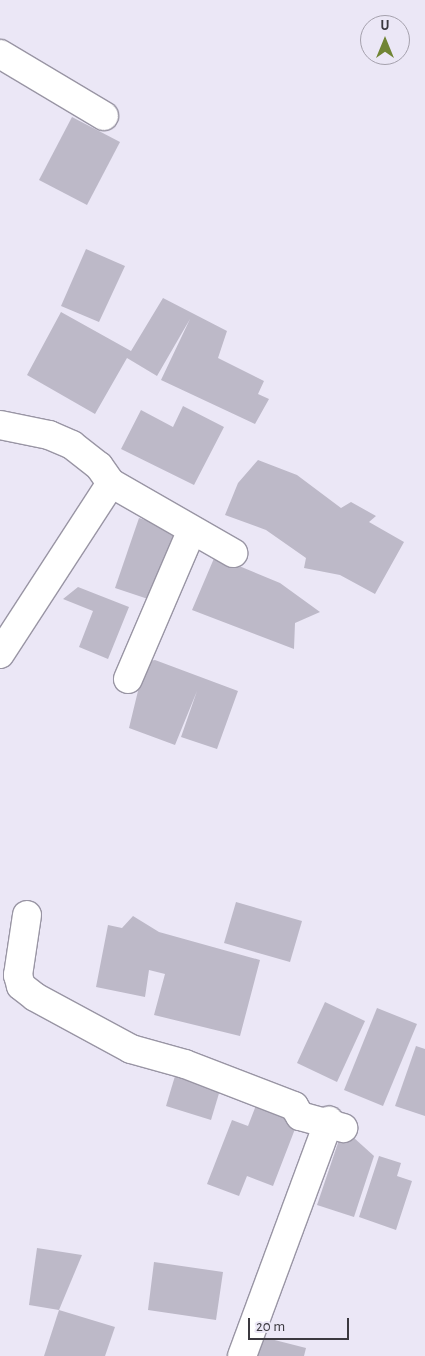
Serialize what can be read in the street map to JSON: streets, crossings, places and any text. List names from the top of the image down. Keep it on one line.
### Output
{"scale_bar":"20 m","north":"top"}
